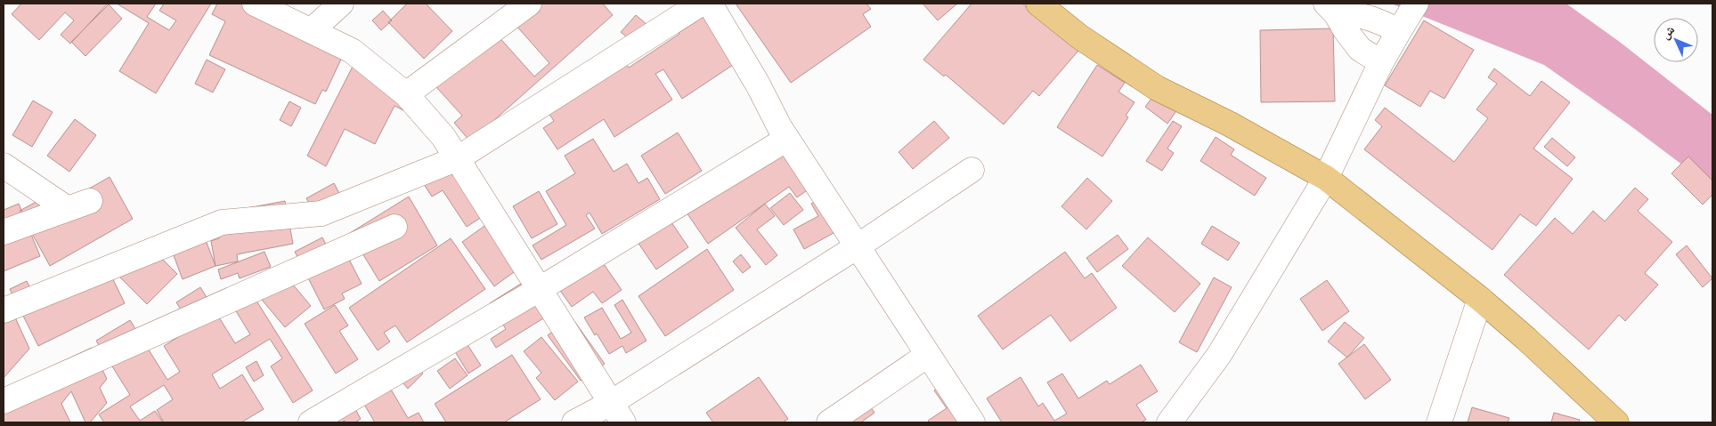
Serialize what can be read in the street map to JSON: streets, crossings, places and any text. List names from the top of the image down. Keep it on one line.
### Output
{"north":"top left"}
